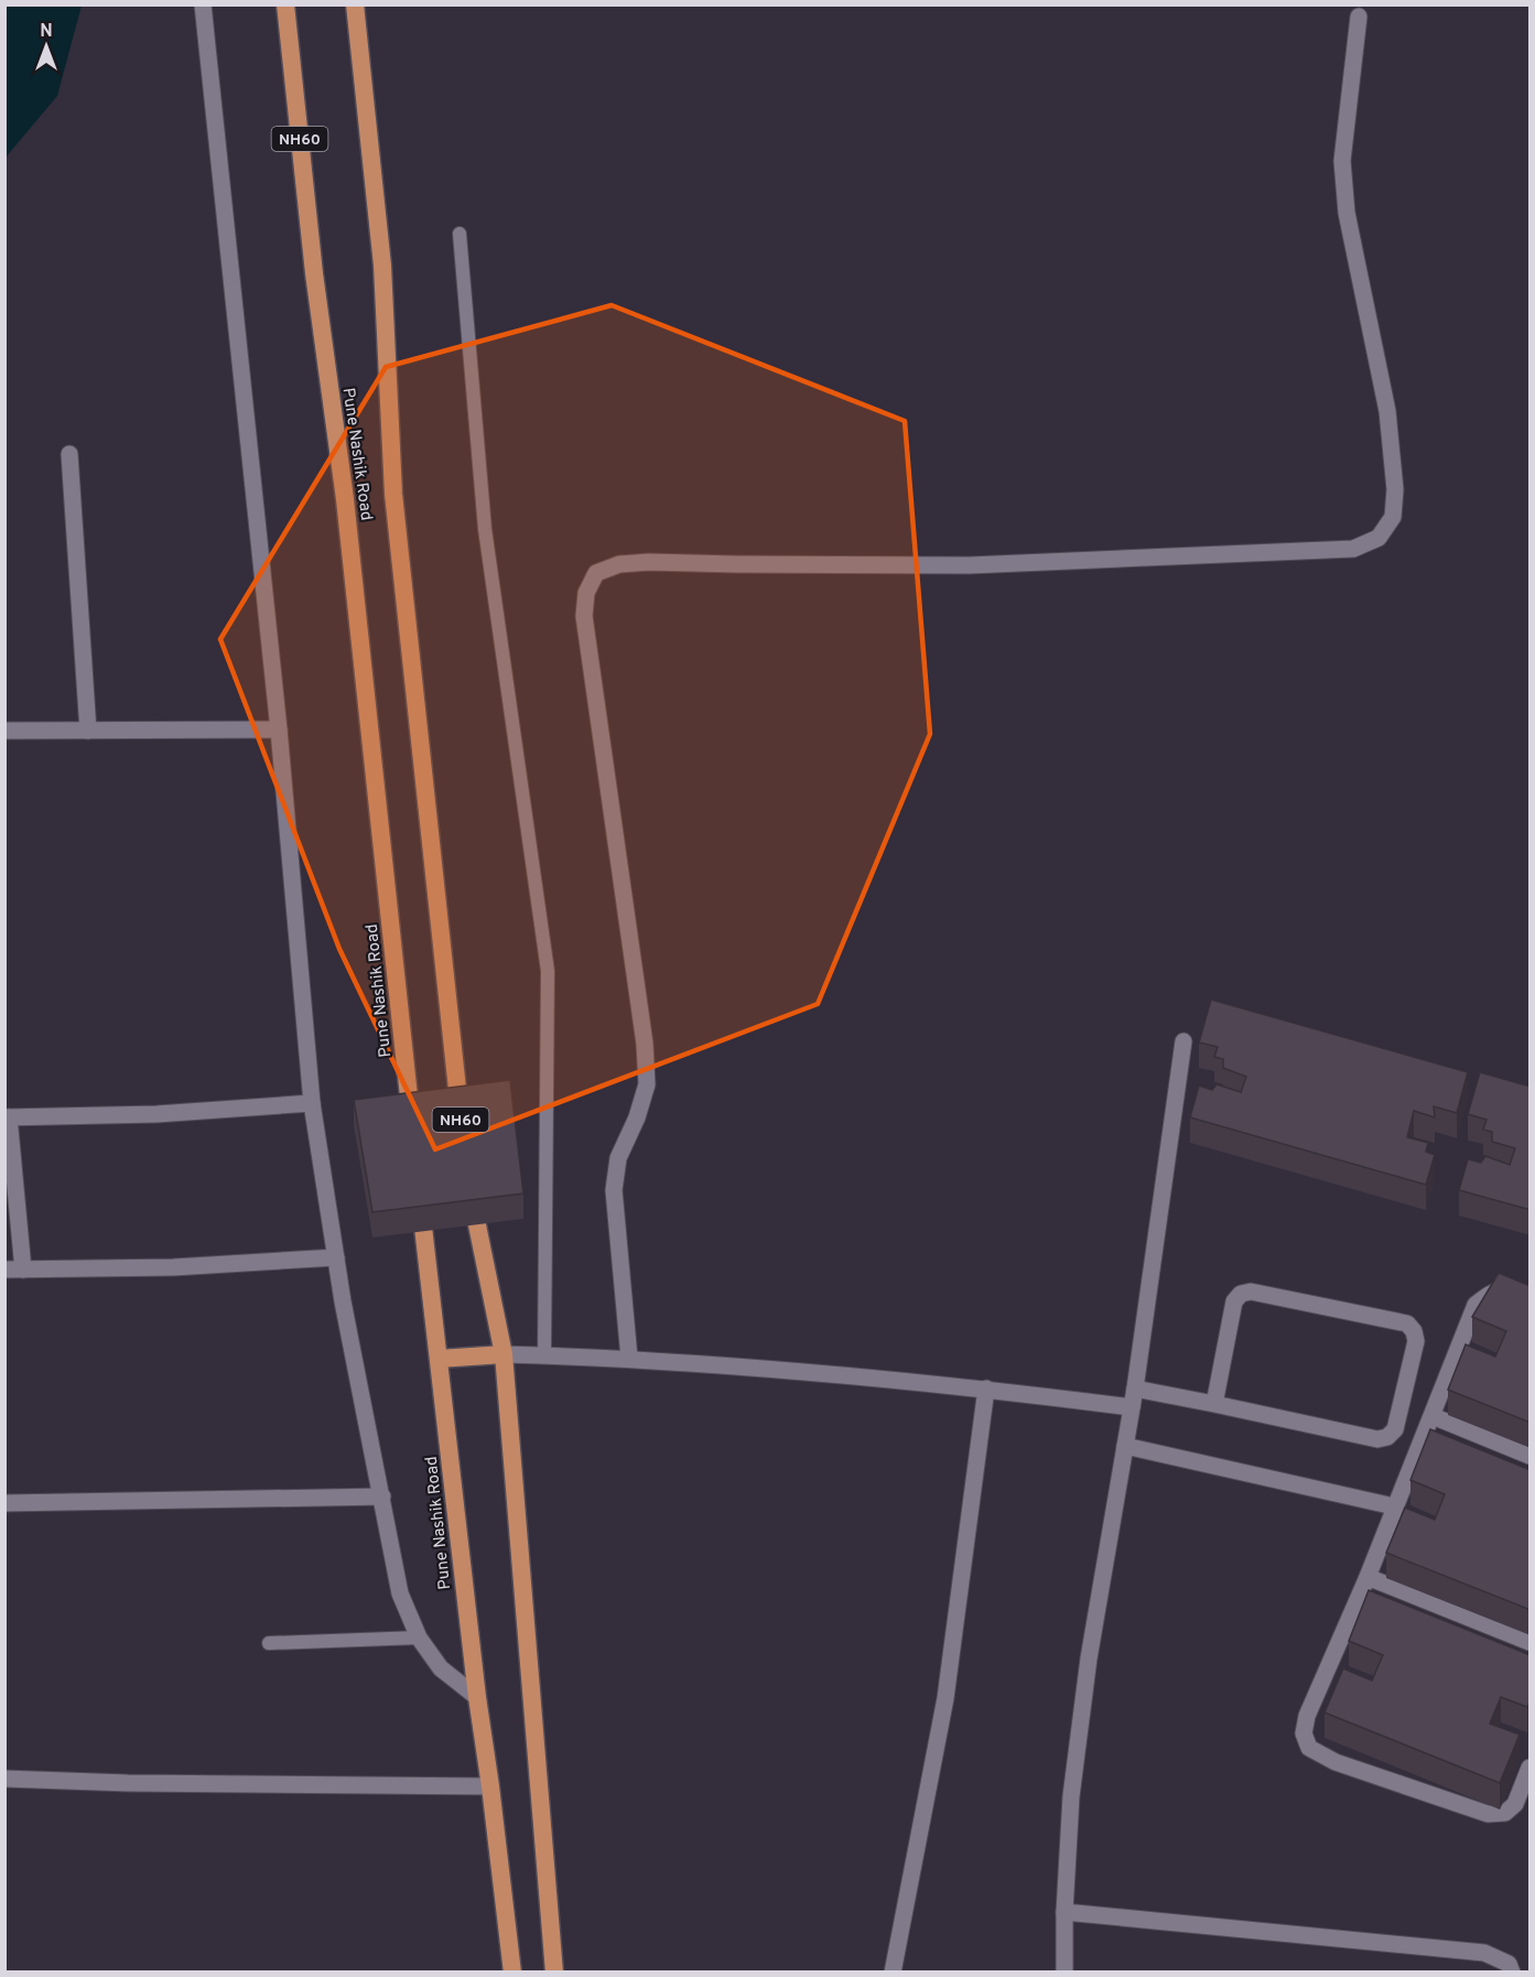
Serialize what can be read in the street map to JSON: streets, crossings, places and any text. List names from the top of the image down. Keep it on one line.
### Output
{"streets":{"highway":["NH60","Pune Nashik Road"]},"north":"top"}
